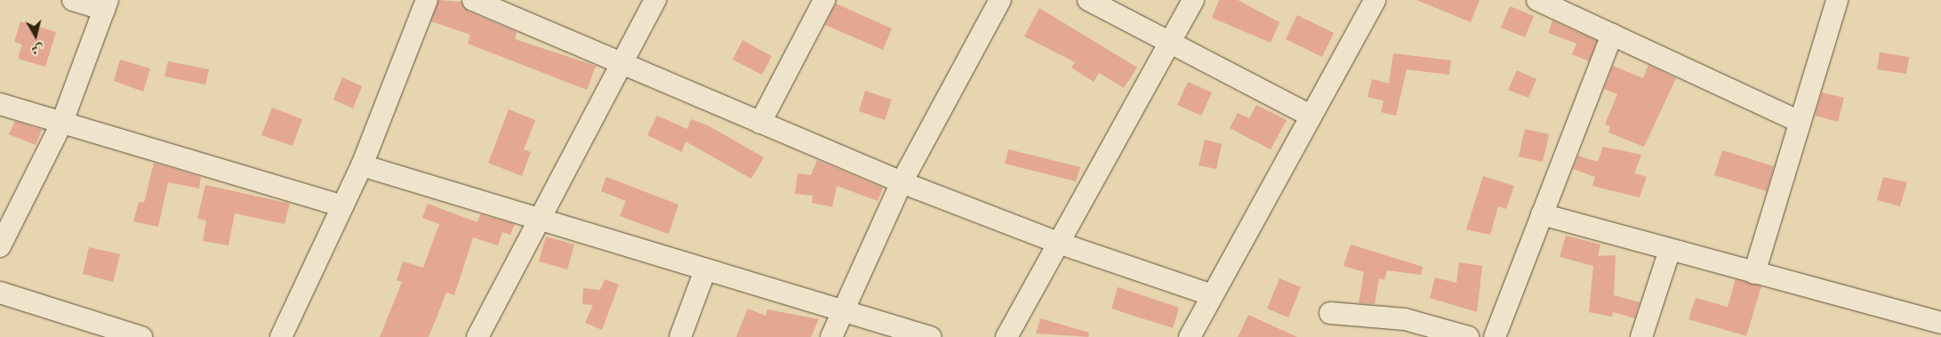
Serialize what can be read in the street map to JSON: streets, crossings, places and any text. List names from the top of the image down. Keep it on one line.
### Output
{"north":"bottom"}
